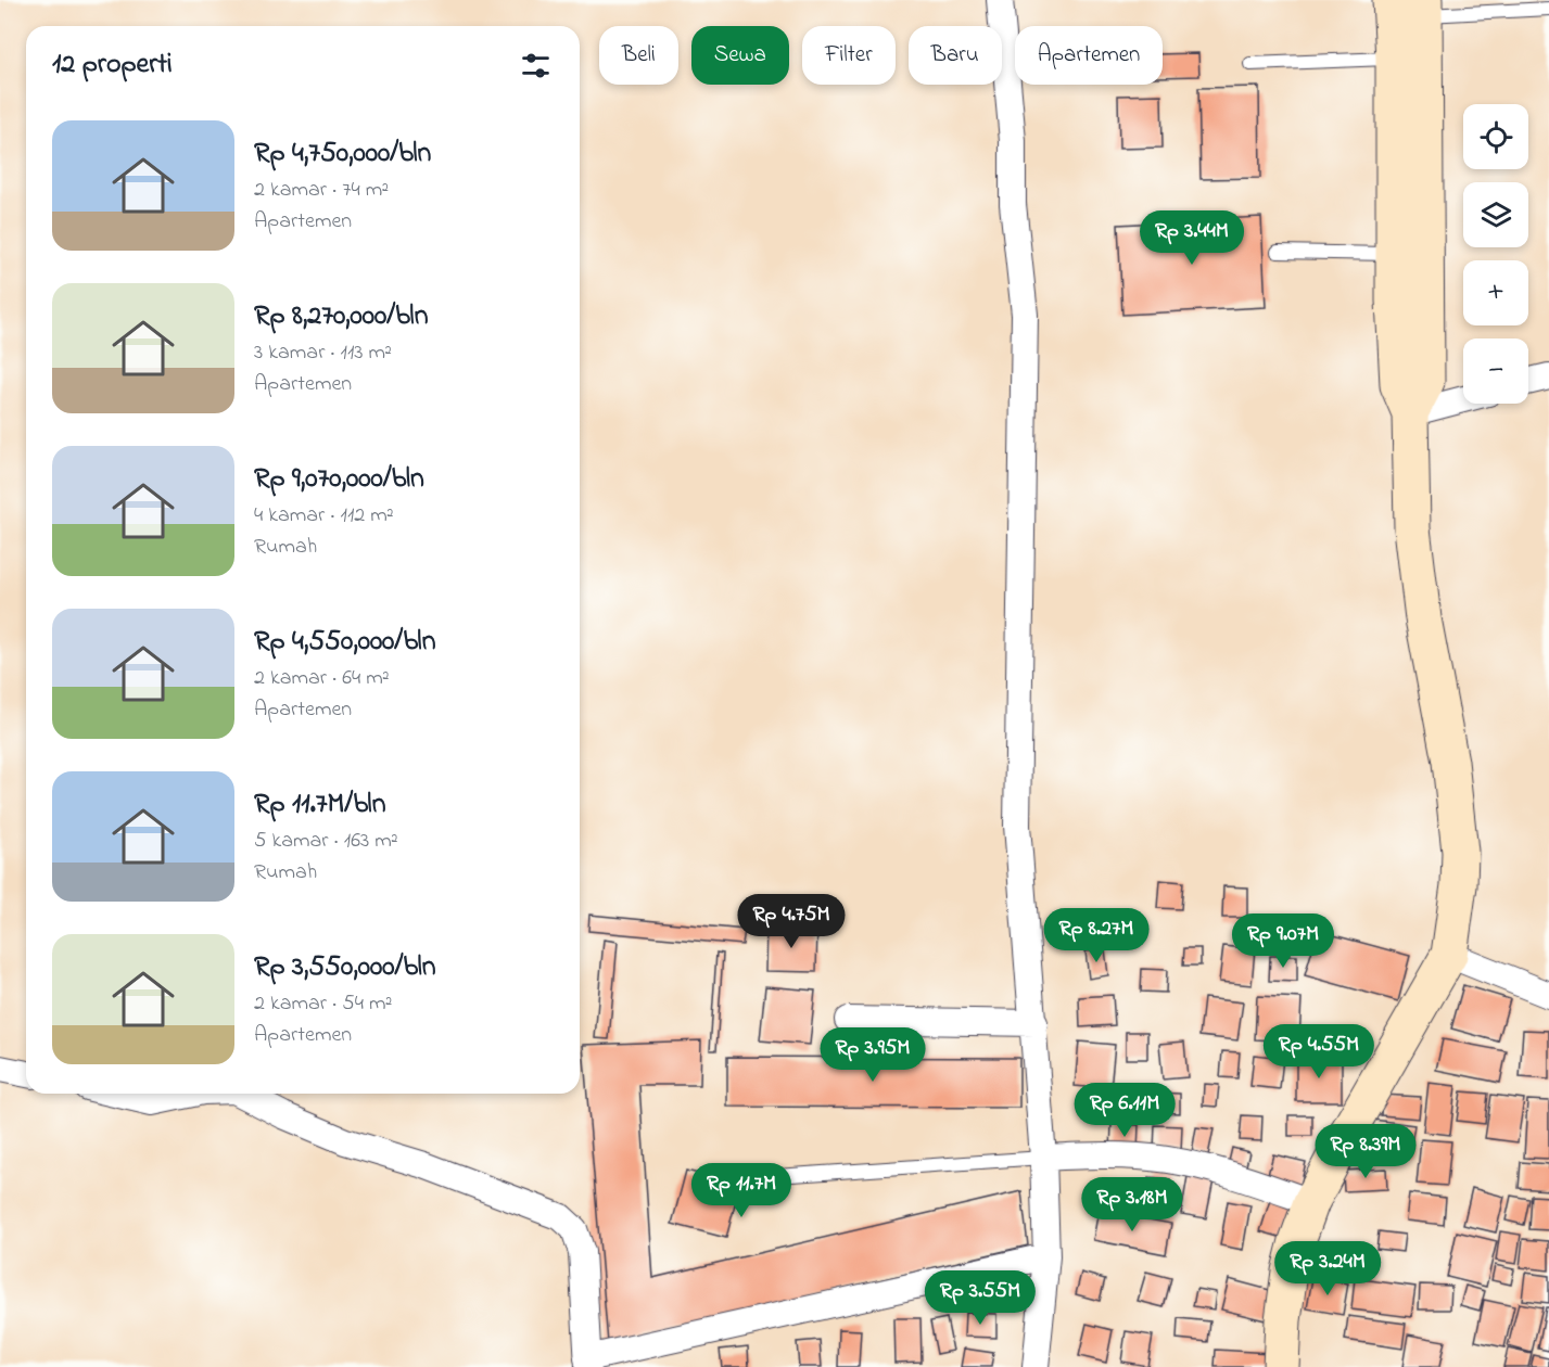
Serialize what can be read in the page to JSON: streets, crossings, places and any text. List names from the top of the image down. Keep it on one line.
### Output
{"page":{"chip":["Beli","Sewa","Filter","Baru","Apartemen"],"heading":"12 properti","map_buttons":["+","−"],"list":[{"name":"Rp 4,750,000/bln","note":"2 kamar · 74 m² · Apartemen"},{"name":"Rp 8,270,000/bln","note":"3 kamar · 113 m² · Apartemen"},{"name":"Rp 9,070,000/bln","note":"4 kamar · 112 m² · Rumah"},{"name":"Rp 4,550,000/bln","note":"2 kamar · 64 m² · Apartemen"},{"name":"Rp 11.7M/bln","note":"5 kamar · 163 m² · Rumah"},{"name":"Rp 3,550,000/bln","note":"2 kamar · 54 m² · Apartemen"}],"price":["Rp 3.44M","Rp 4.75M","Rp 8.27M","Rp 9.07M","Rp 4.55M","Rp 3.95M","Rp 6.11M","Rp 8.39M","Rp 11.7M","Rp 3.18M","Rp 3.24M","Rp 3.55M"]}}
